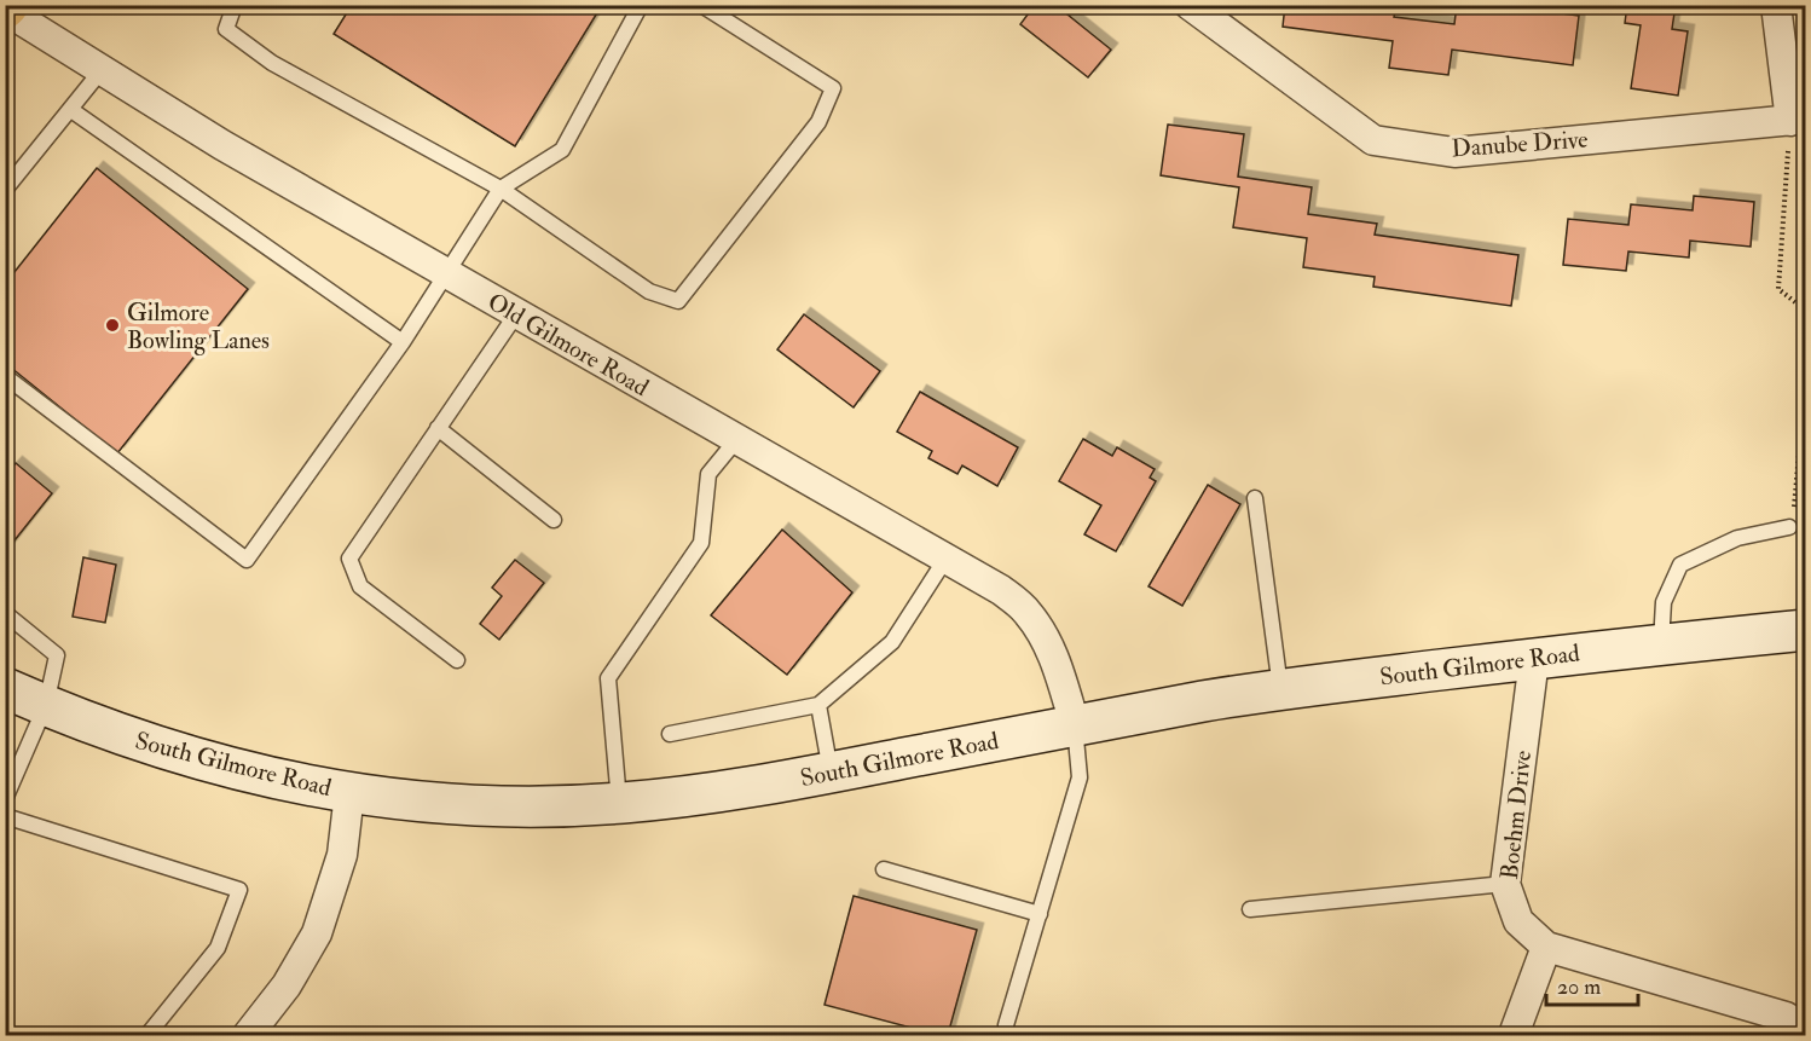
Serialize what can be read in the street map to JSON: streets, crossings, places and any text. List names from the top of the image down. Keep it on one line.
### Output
{"streets":{"main road":["South Gilmore Road"],"street":["Danube Drive","Old Gilmore Road","Boehm Drive"]},"crossings":[["Old Gilmore Road","South Gilmore Road"],["South Gilmore Road","Boehm Drive"]],"places":["Gilmore Bowling Lanes"],"scale_bar":"20 m"}
